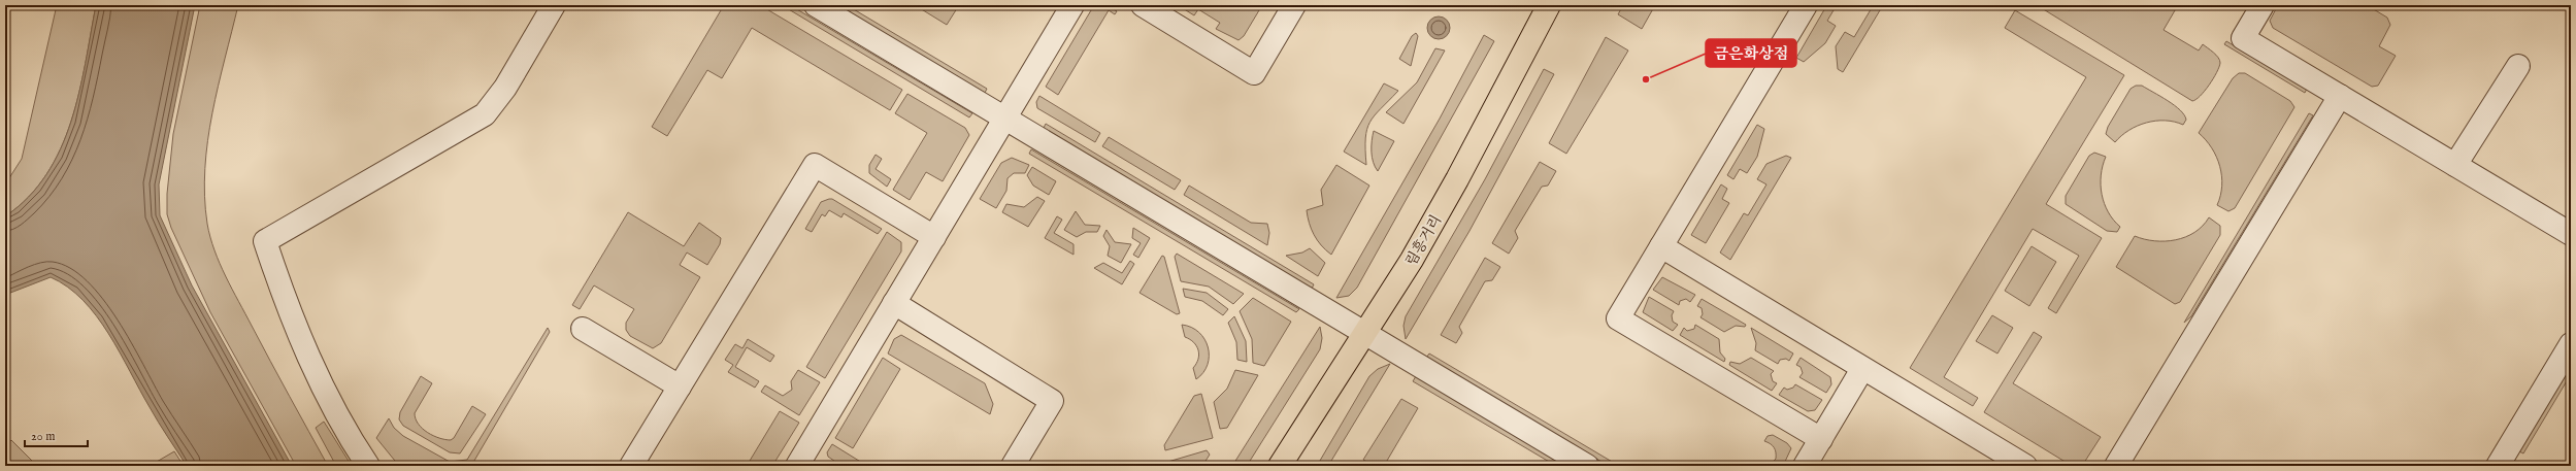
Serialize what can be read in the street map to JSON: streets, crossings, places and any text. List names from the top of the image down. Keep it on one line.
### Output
{"streets":{"main road":["림흥거리"]},"places":["금은화상점"],"scale_bar":"20 m"}
